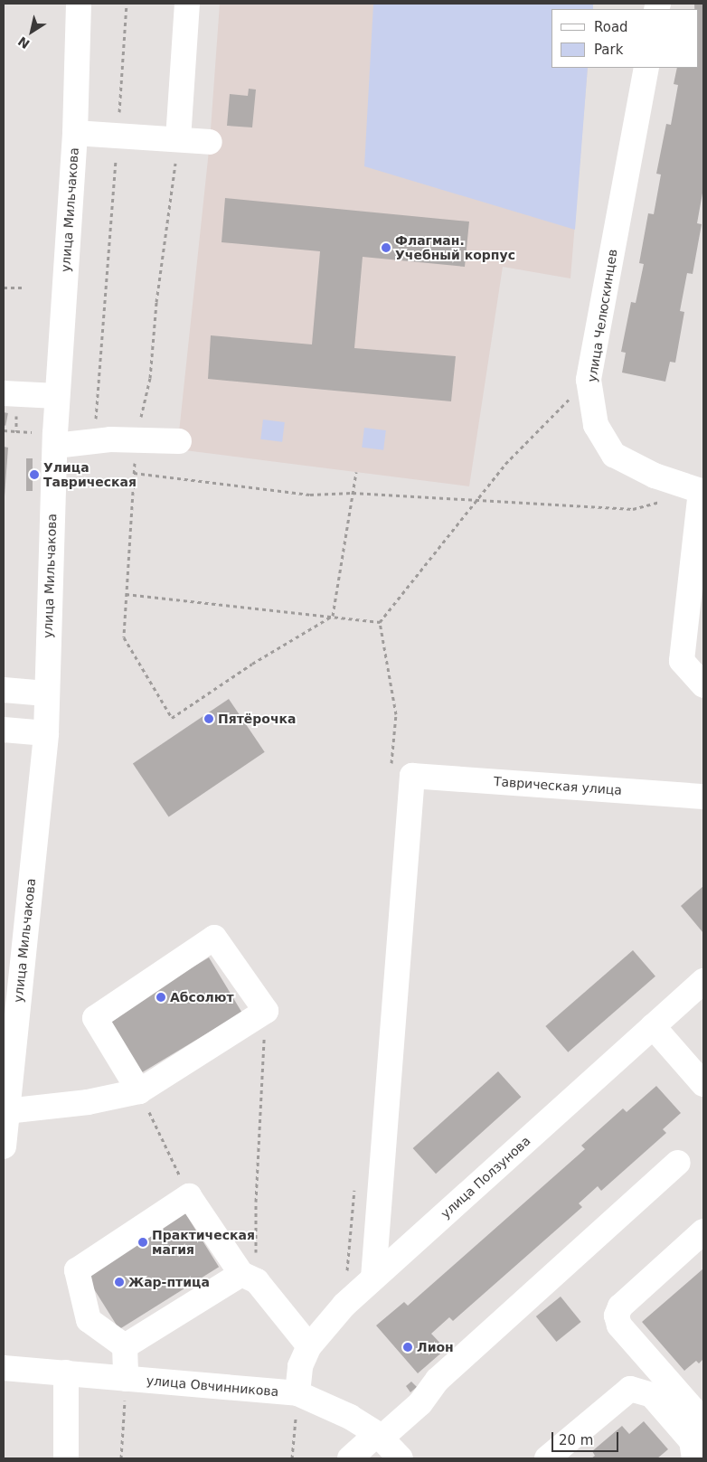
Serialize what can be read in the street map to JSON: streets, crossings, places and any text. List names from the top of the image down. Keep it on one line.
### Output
{"streets":{"street":["улица Мильчакова","улица Челюскинцев","Таврическая улица","улица Ползунова","улица Овчинникова"]},"crossings":[["Таврическая улица","улица Ползунова"],["улица Ползунова","улица Овчинникова"]],"places":["Флагман. Учебный корпус","Улица Таврическая","Пятёрочка","Абсолют","Практическая магия","Жар-птица","Лион"],"legend":["Road","Park"],"scale_bar":"20 m","north":"bottom left"}
